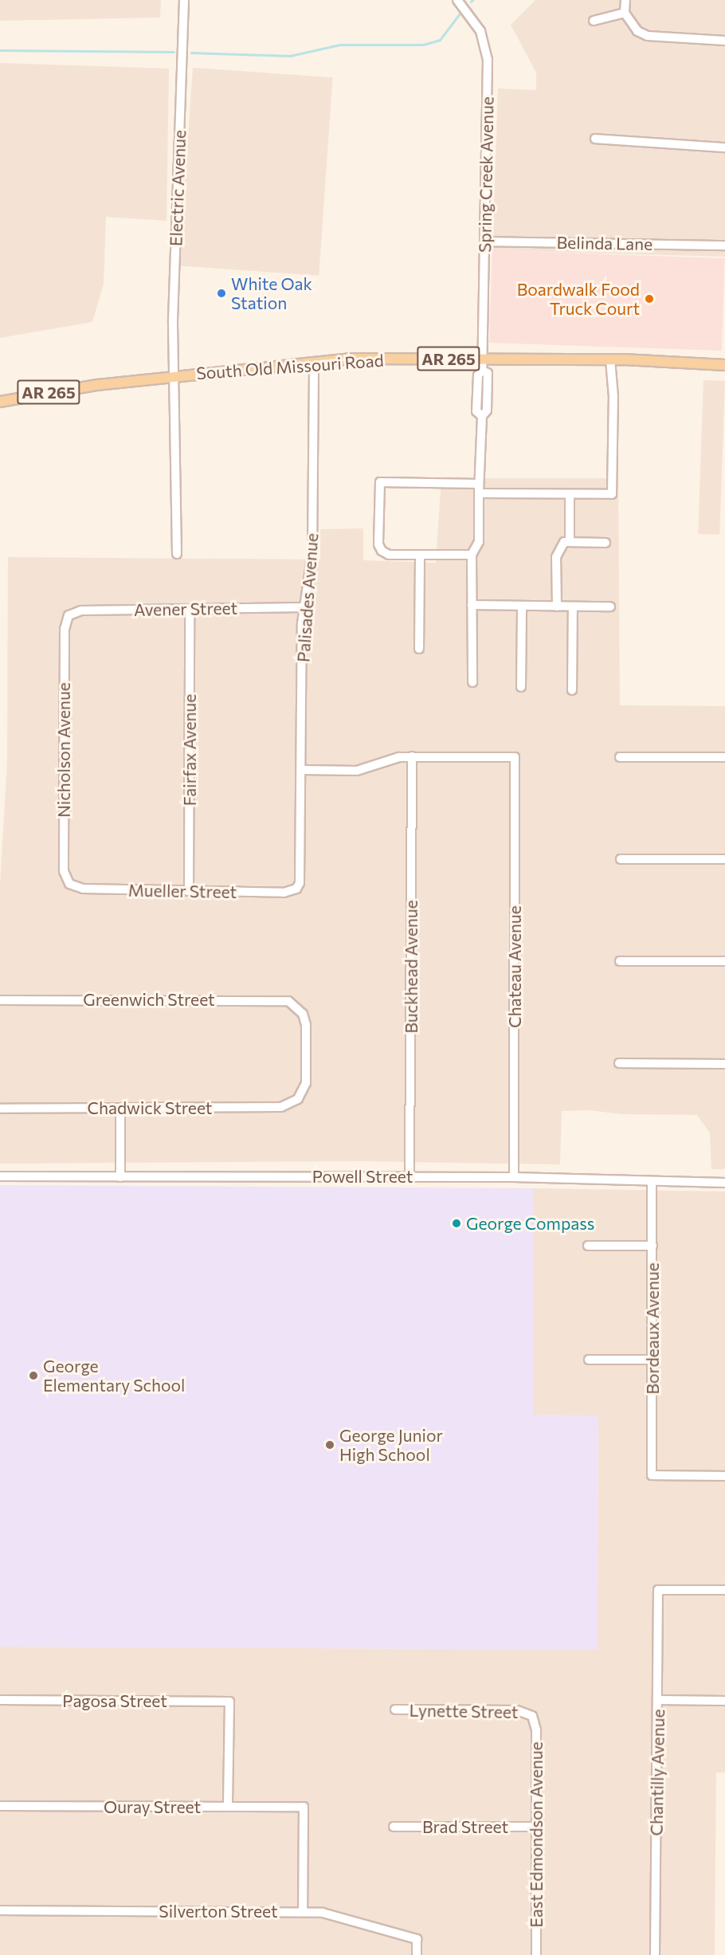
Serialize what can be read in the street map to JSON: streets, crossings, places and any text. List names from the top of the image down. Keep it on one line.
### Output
{"streets":{"main road":["AR 265","South Old Missouri Road"],"street":["Spring Creek Avenue","Electric Avenue","Belinda Lane","Palisades Avenue","Avener Street","Nicholson Avenue","Fairfax Avenue","Mueller Street","Buckhead Avenue","Chateau Avenue","Greenwich Street","Chadwick Street","Powell Street","Bordeaux Avenue","Pagosa Street","Lynette Street","Chantilly Avenue","Ouray Street","Brad Street","East Edmondson Avenue","Silverton Street"]},"crossings":[["Spring Creek Avenue","Belinda Lane"],["Spring Creek Avenue","South Old Missouri Road"],["Electric Avenue","South Old Missouri Road"],["South Old Missouri Road","Palisades Avenue"],["Palisades Avenue","Avener Street"],["Palisades Avenue","Mueller Street"],["Avener Street","Nicholson Avenue"],["Avener Street","Fairfax Avenue"],["Nicholson Avenue","Mueller Street"],["Fairfax Avenue","Mueller Street"],["Buckhead Avenue","Chateau Avenue"],["Buckhead Avenue","Powell Street"],["Chateau Avenue","Powell Street"],["Greenwich Street","Chadwick Street"],["Powell Street","Bordeaux Avenue"],["Pagosa Street","Ouray Street"],["Lynette Street","East Edmondson Avenue"],["Ouray Street","Silverton Street"],["Brad Street","East Edmondson Avenue"]],"places":["White Oak Station","Boardwalk Food Truck Court","George Compass","George Elementary School","George Junior High School"]}
